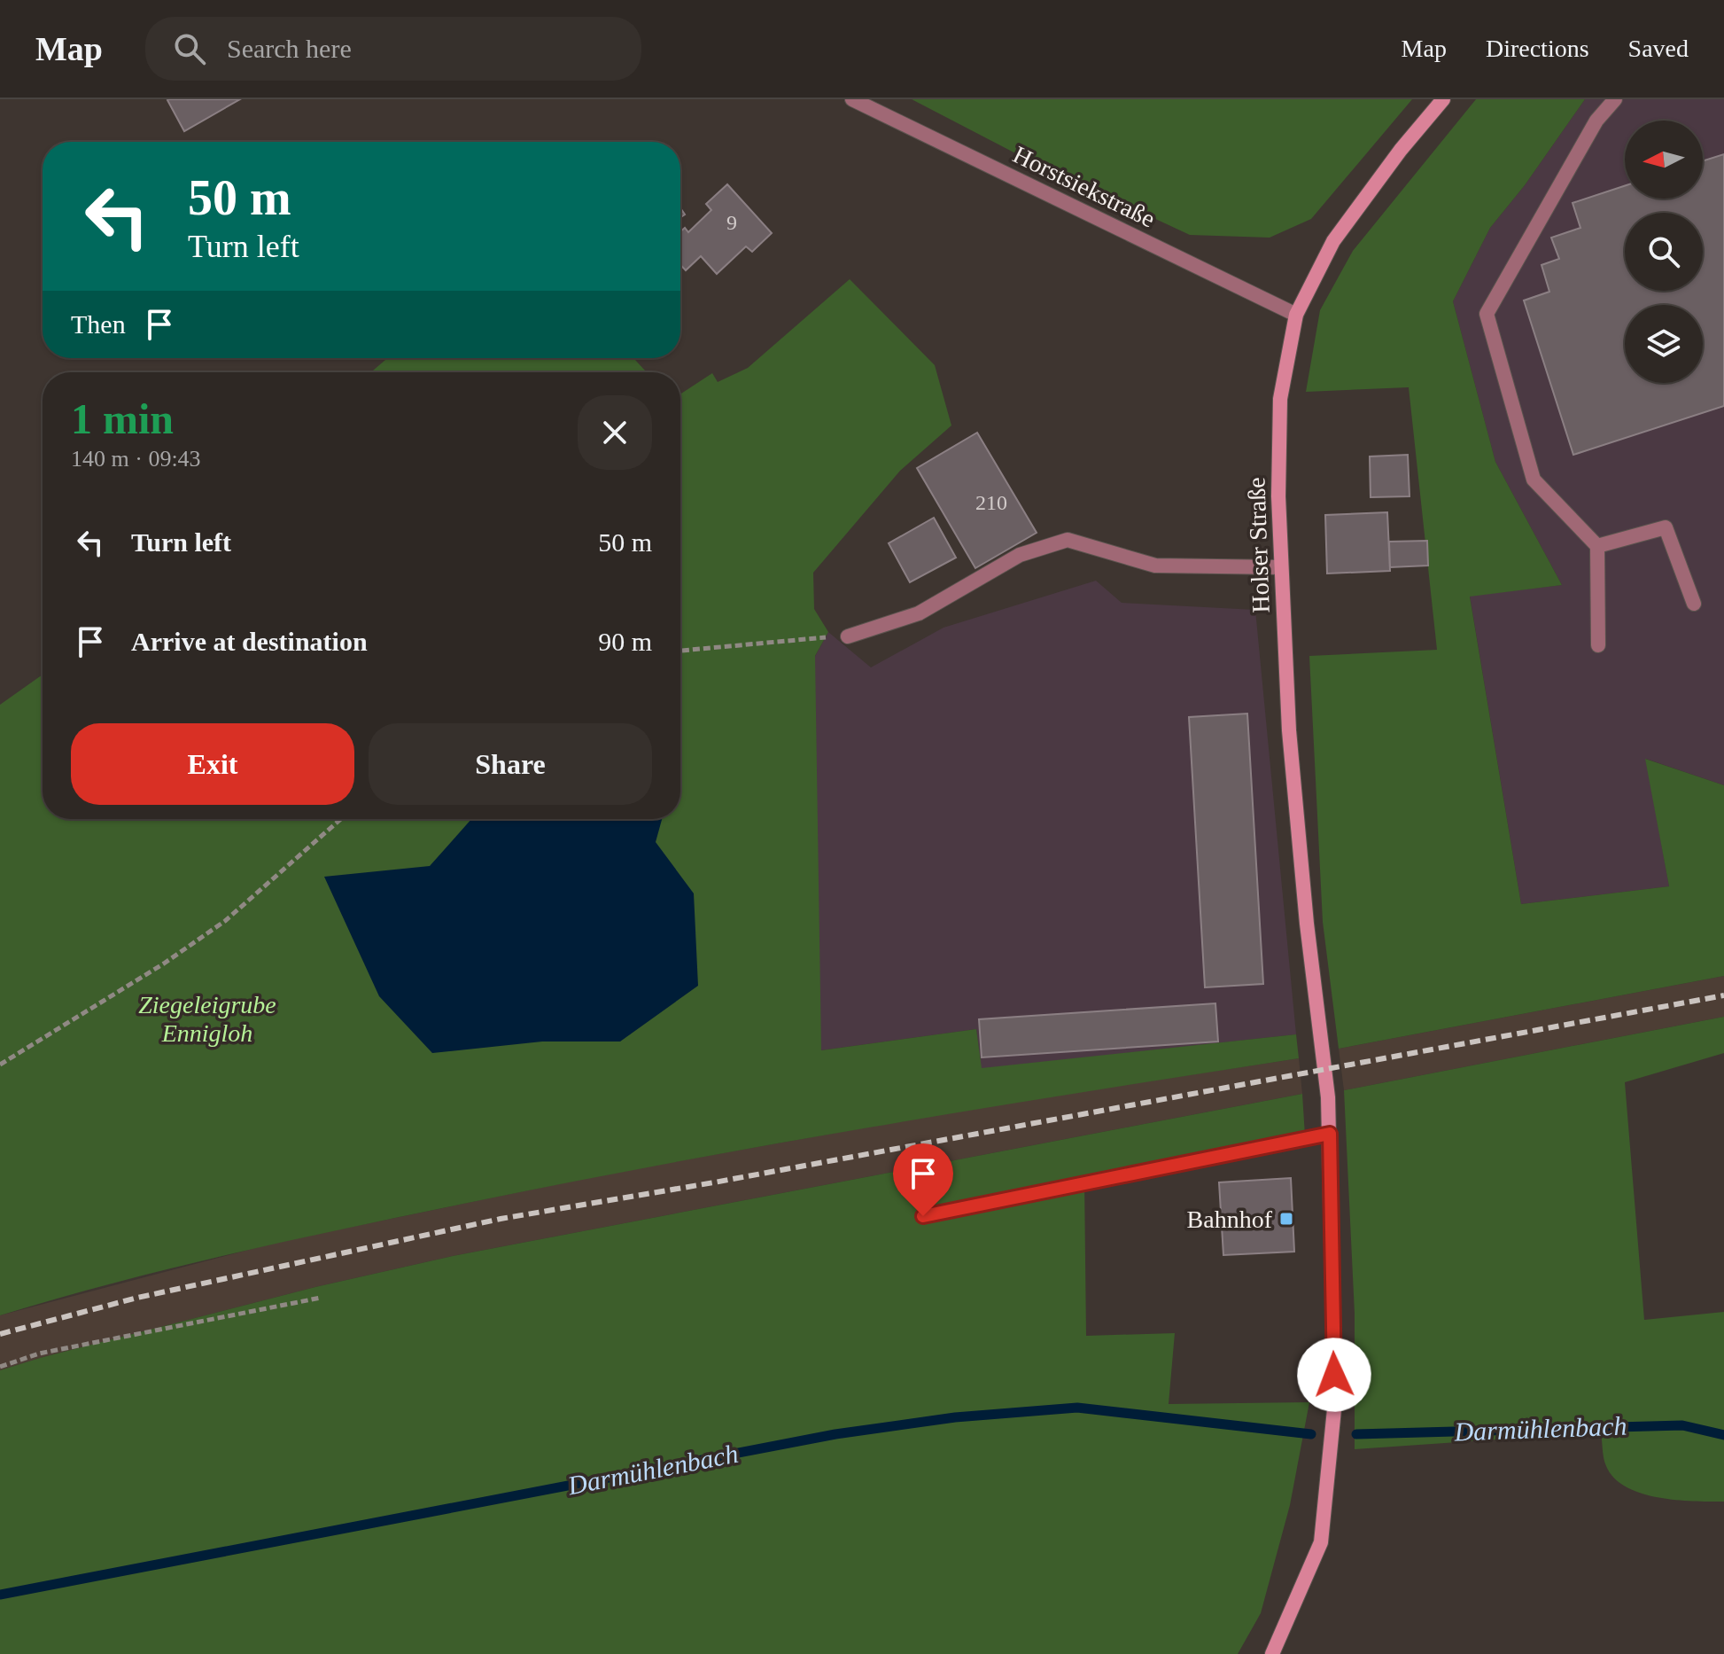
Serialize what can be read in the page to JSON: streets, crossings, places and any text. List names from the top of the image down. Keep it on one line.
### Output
{"streets":{"main road":["Holser Straße"],"street":["Horstsiekstraße"]},"crossings":[["Horstsiekstraße","Holser Straße"]],"water":["Darmühlenbach"],"parks":["Ziegeleigrube Ennigloh"],"places":{"transit":["Bahnhof"]},"house_numbers":["9","210"],"north":"left","page":{"header":"Map","search":"Search here","nav":["Map","Directions","Saved"],"turn":["50 m","Turn left"],"then":"Then","heading":["1 min","140 m · 09:43"],"list":[{"name":"Turn left","value":"50 m"},{"name":"Arrive at destination","value":"90 m"}],"buttons":["Exit","Share"]}}
